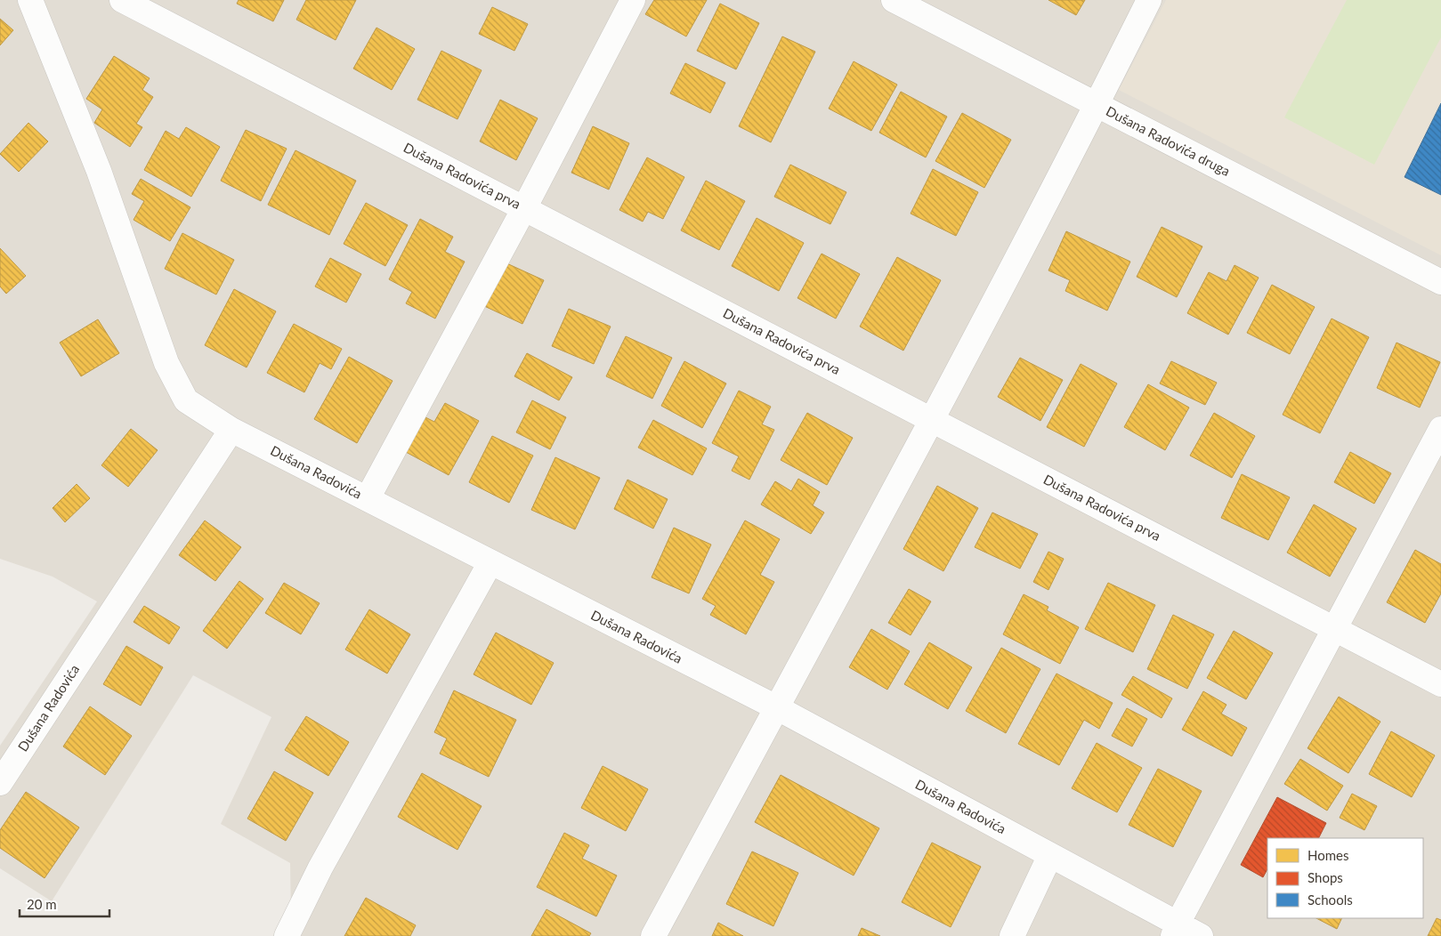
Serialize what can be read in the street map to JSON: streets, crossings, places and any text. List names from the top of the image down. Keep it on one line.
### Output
{"streets":{"street":["Dušana Radovića druga","Dušana Radovića prva","Dušana Radovića"]},"legend":["Homes","Shops","Schools"],"scale_bar":"20 m"}
